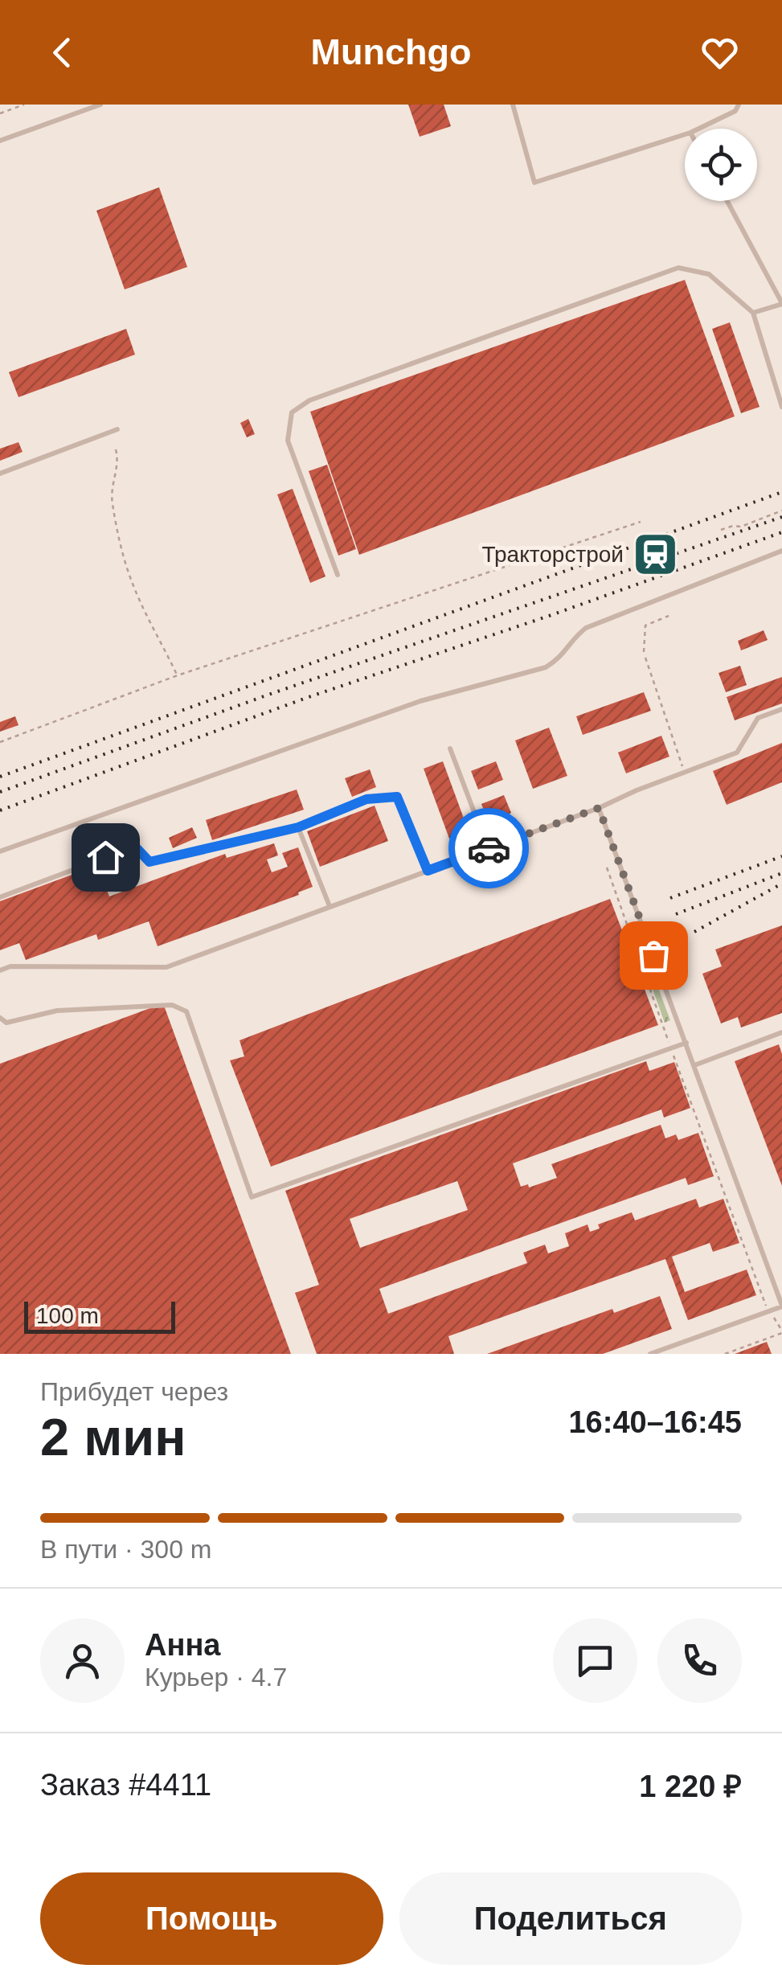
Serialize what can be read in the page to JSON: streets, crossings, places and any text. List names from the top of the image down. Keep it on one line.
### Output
{"places":{"station":["Тракторстрой"]},"scale_bar":"100 m","page":{"header":"Munchgo","scale":"100 m","heading":["2 мин","Прибудет через","16:40–16:45"],"panel":["Анна","Курьер · 4.7","Заказ #4411","1 220 ₽"],"bar":"В пути · 300 m","buttons":["Помощь","Поделиться"]}}
